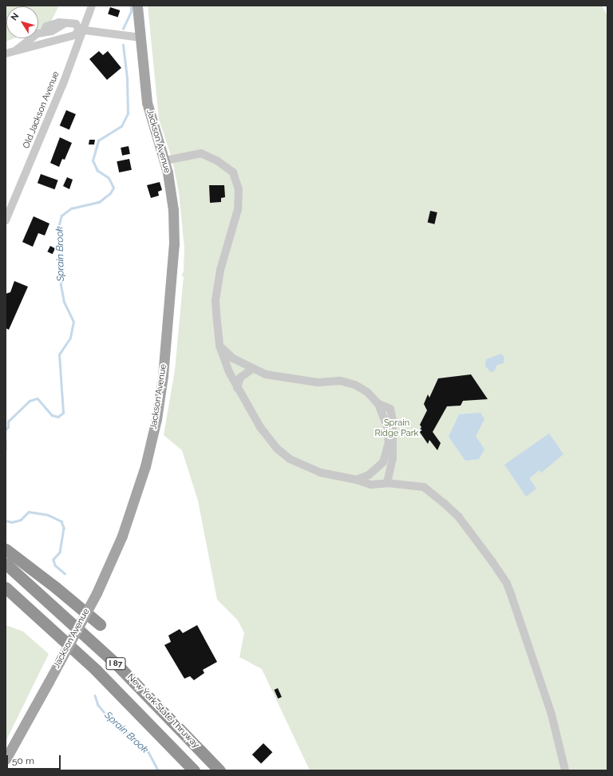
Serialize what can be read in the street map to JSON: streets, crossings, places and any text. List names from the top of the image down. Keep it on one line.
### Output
{"streets":{"highway":["I 87","New York State Thruway"],"main road":["Jackson Avenue"],"street":["Old Jackson Avenue"]},"water":["Sprain Brook"],"parks":["Sprain Ridge Park"],"scale_bar":"50 m","north":"top left"}
